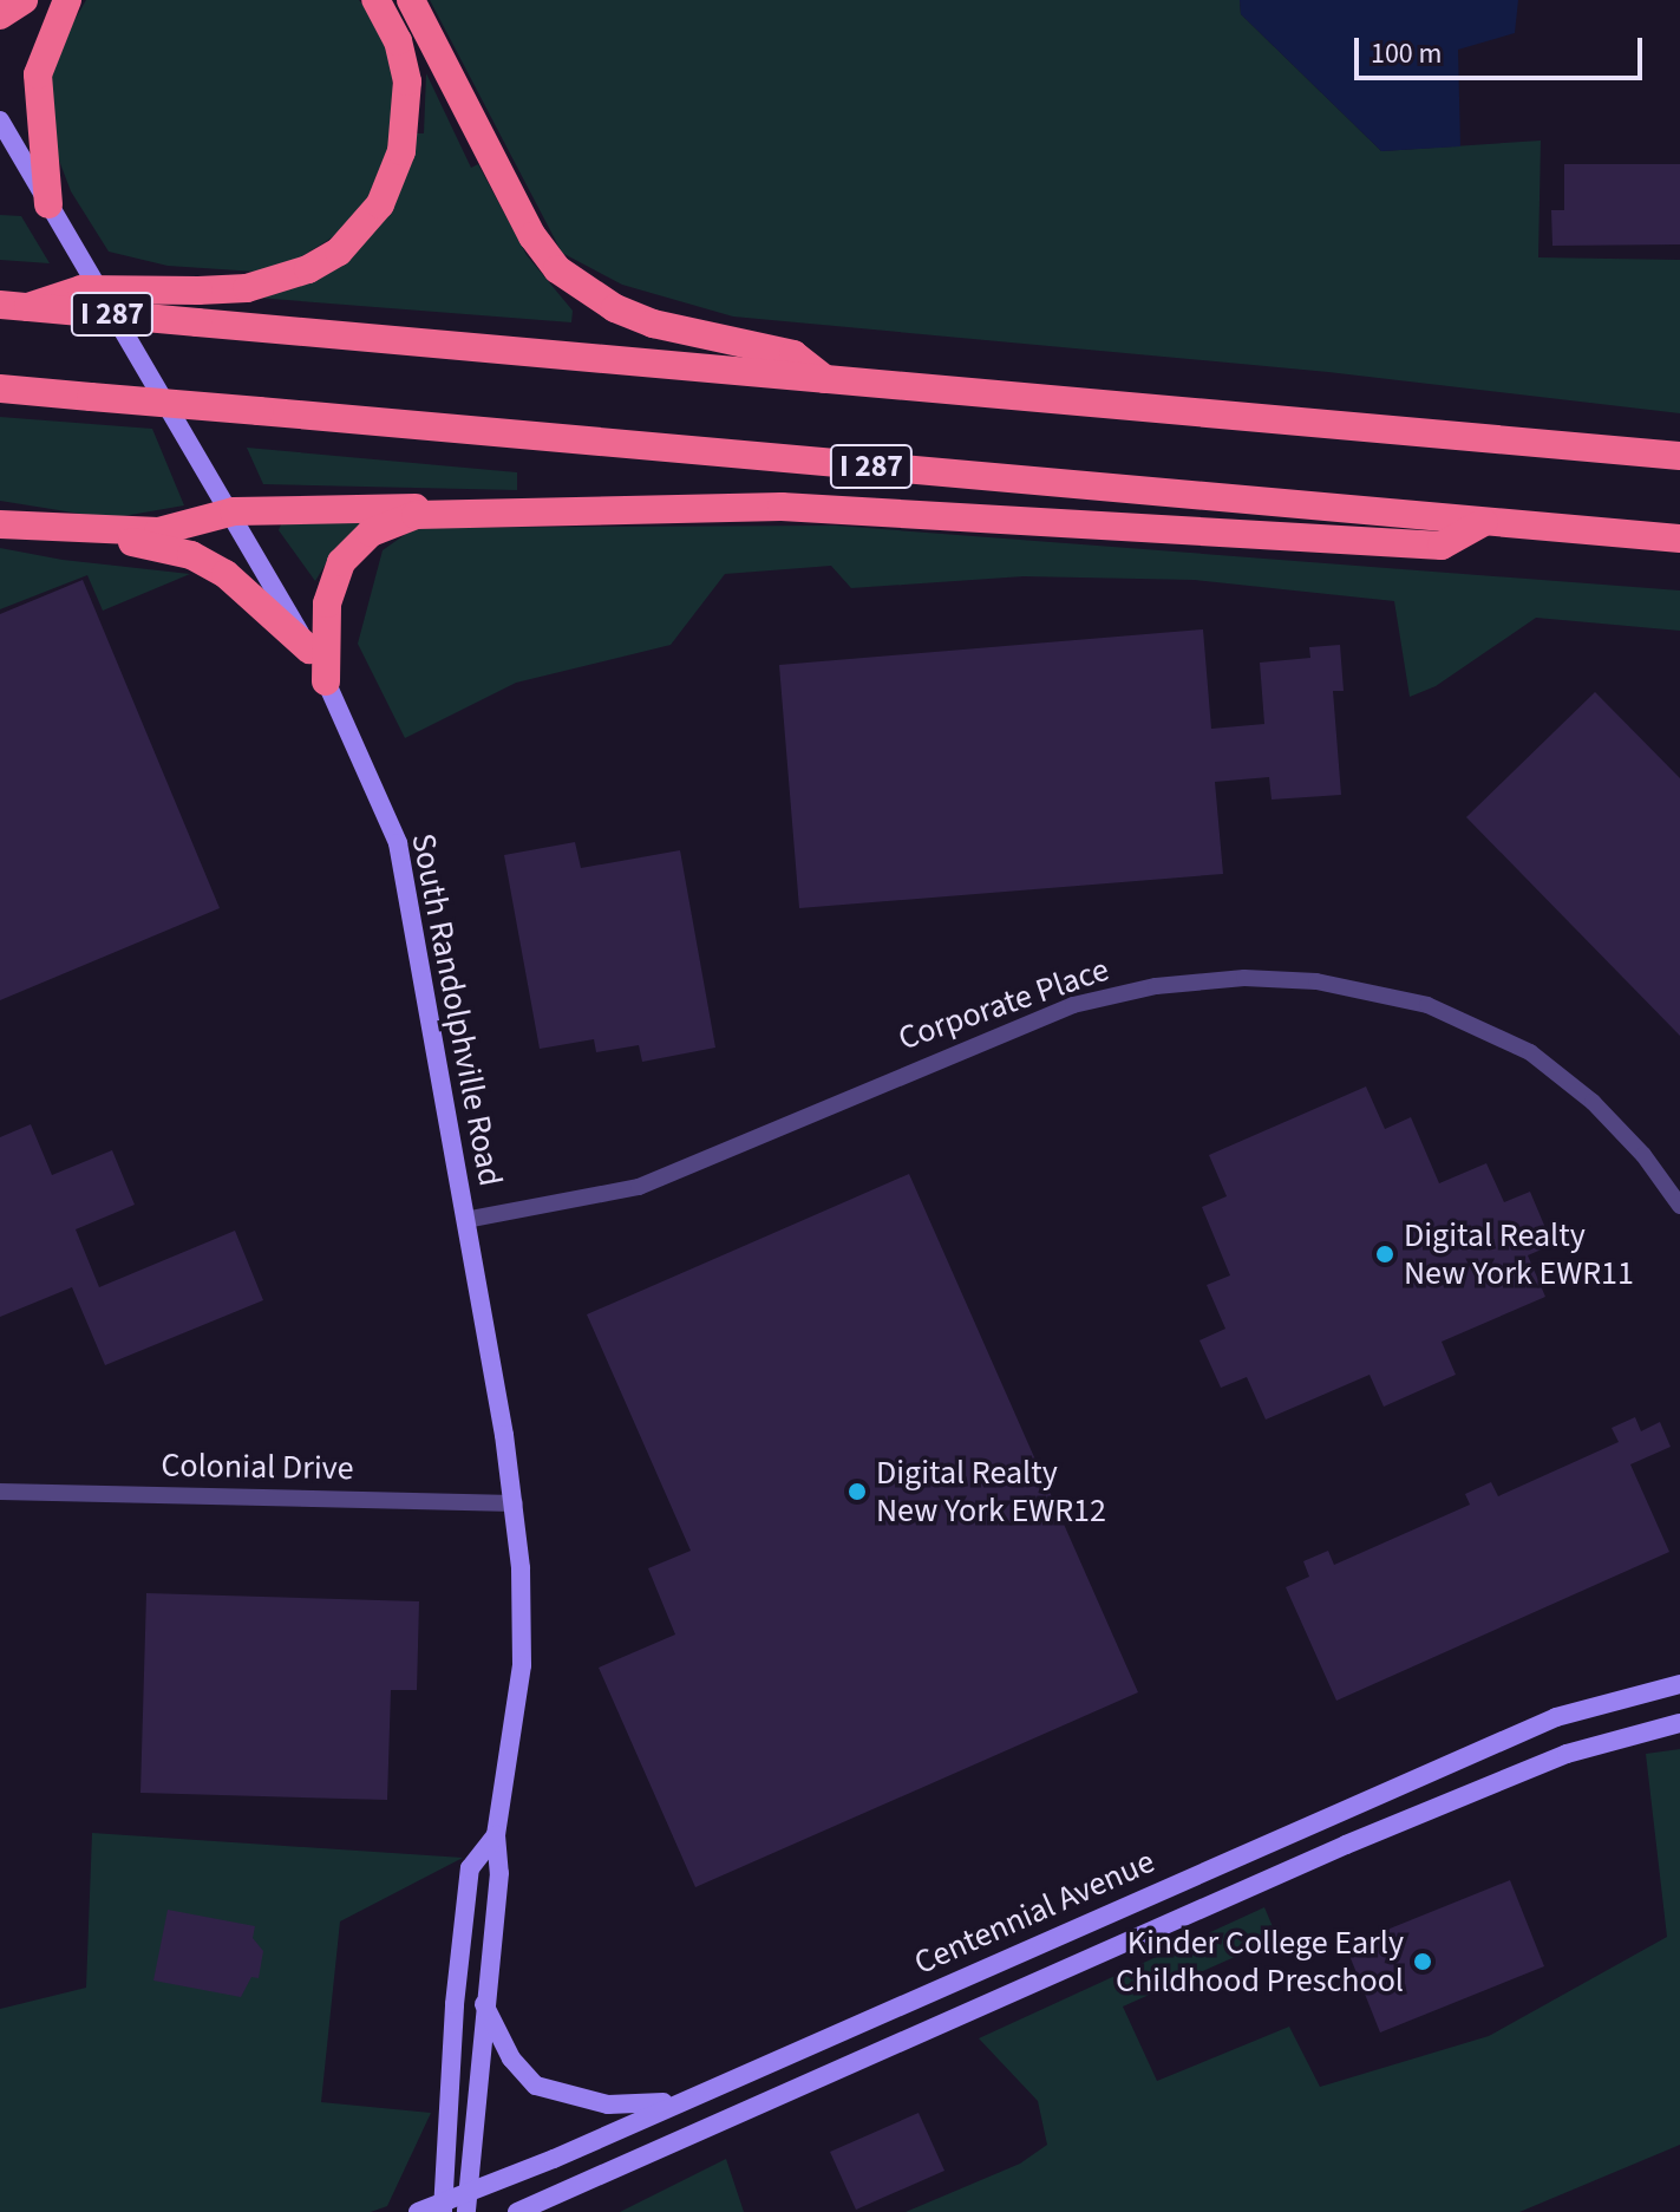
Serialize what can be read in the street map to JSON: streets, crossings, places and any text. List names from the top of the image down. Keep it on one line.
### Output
{"streets":{"highway":["I 287"],"main road":["South Randolphville Road","Centennial Avenue"],"street":["Corporate Place","Colonial Drive"]},"crossings":[["Corporate Place","South Randolphville Road"],["South Randolphville Road","Colonial Drive"],["South Randolphville Road","Centennial Avenue"]],"places":["Digital Realty New York EWR11","Digital Realty New York EWR12","Kinder College Early Childhood Preschool"],"scale_bar":"100 m"}
